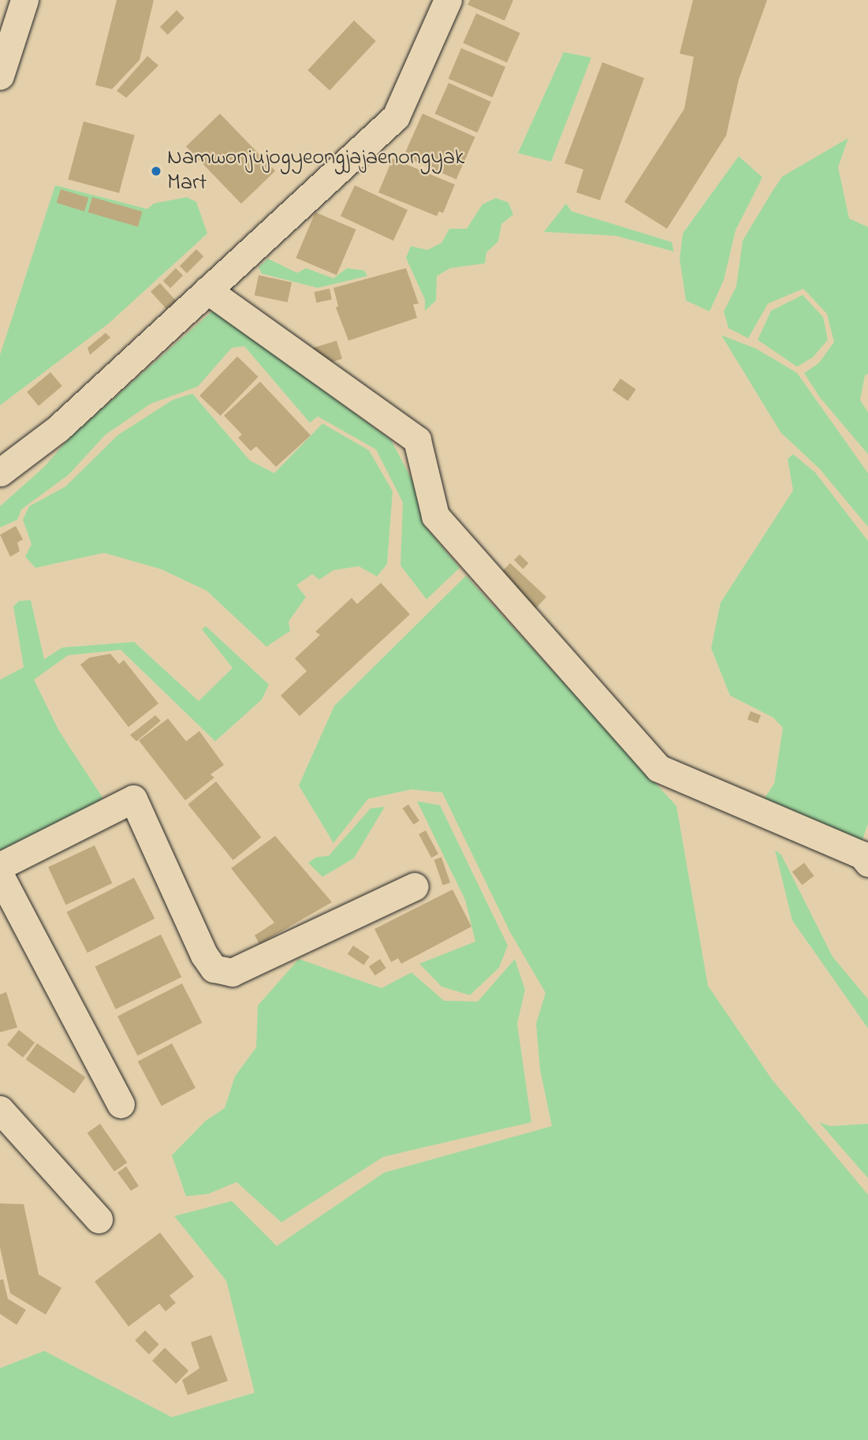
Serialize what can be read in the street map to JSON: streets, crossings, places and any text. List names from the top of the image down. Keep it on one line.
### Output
{"places":["Namwonjujogyeongjajaenongyak Mart"]}
